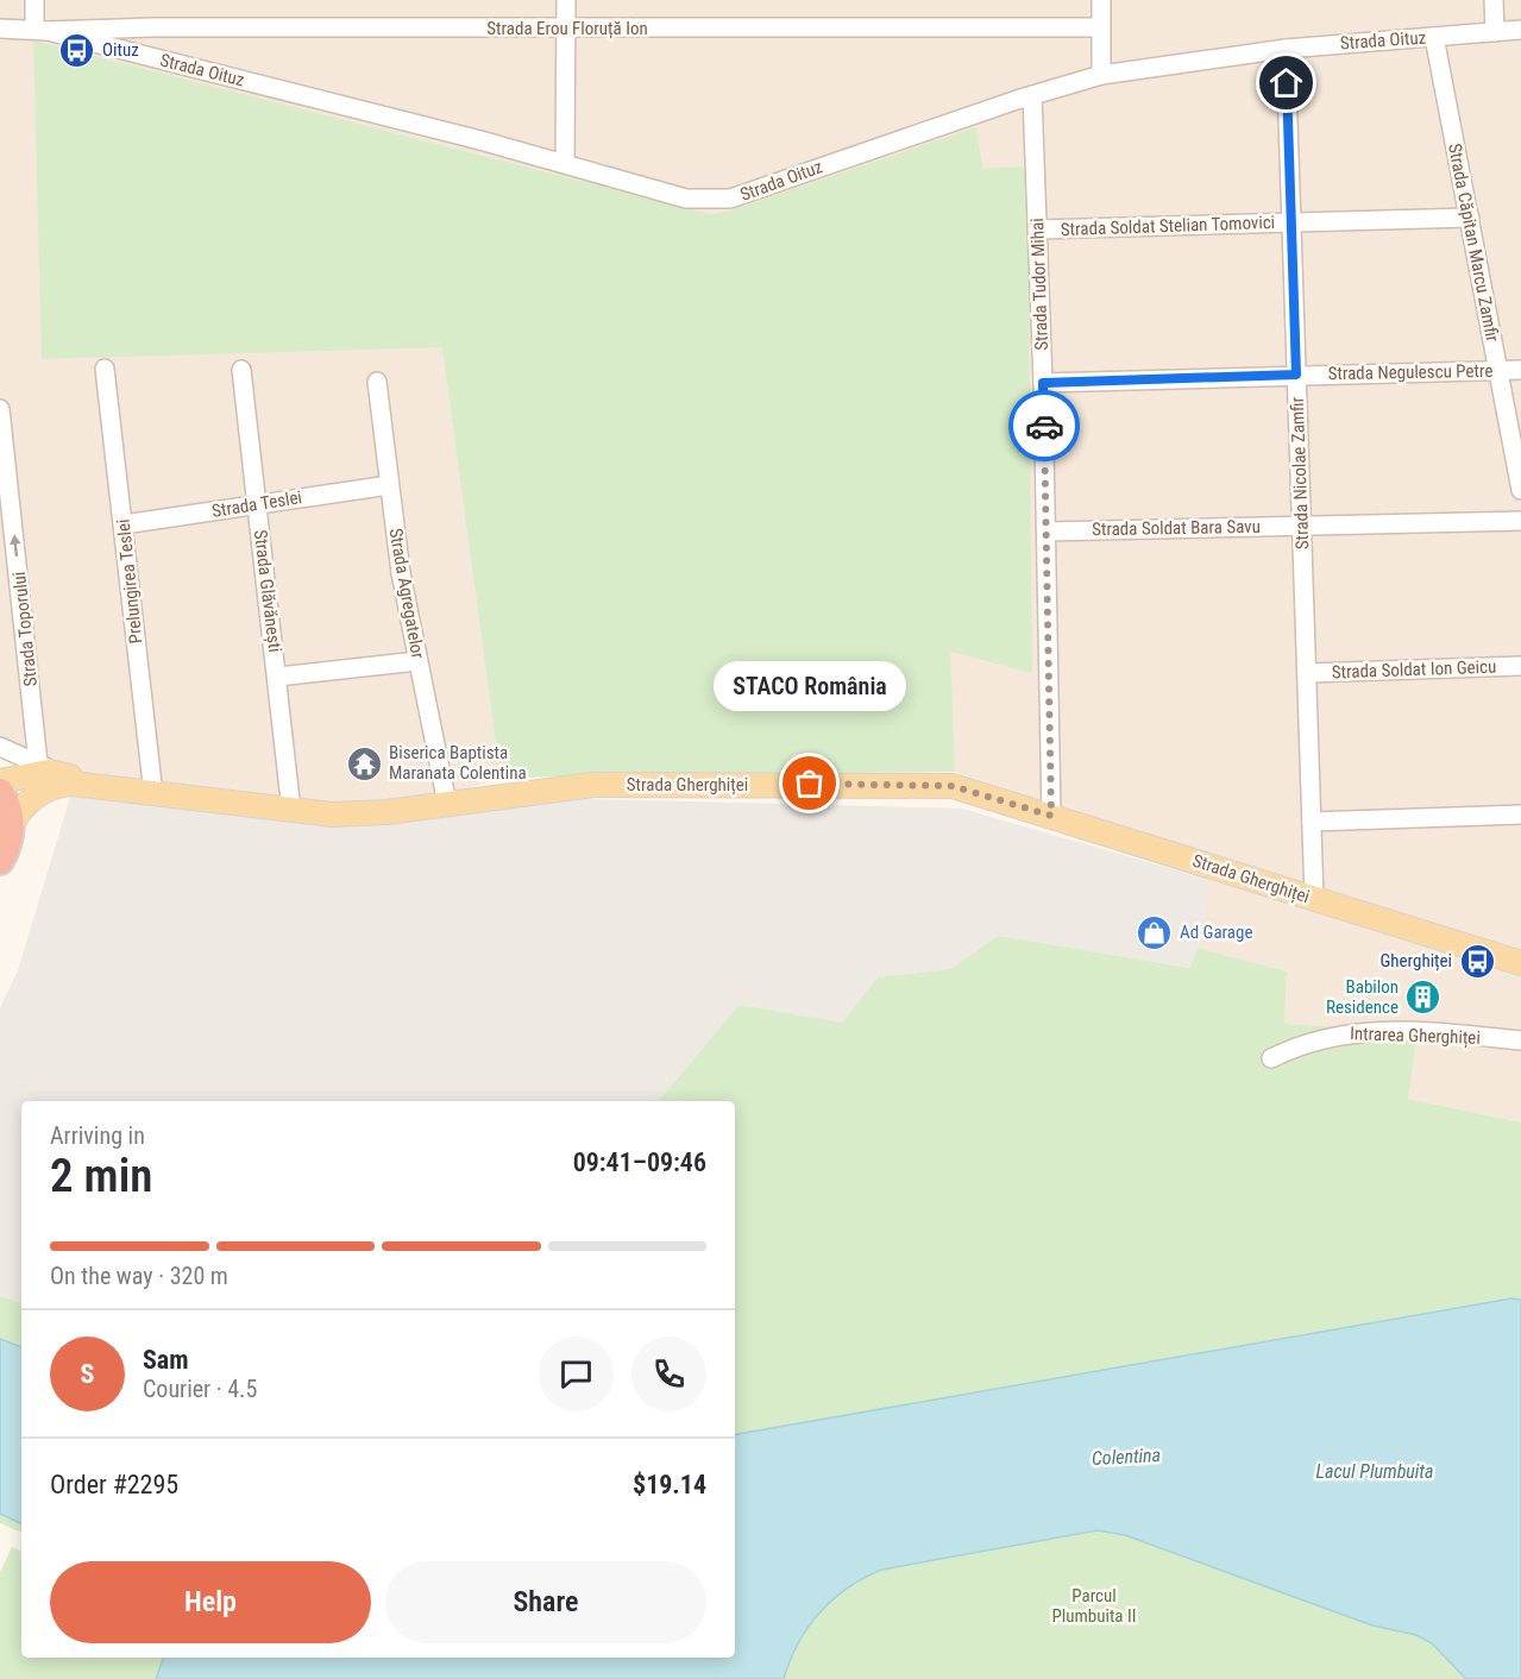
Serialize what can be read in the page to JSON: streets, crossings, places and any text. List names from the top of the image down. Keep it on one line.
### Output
{"streets":{"main road":["Strada Gherghiței"],"street":["Strada Erou Floruță Ion","Strada Oituz","Strada Soldat Stelian Tomovici","Strada Căpitan Marcu Zamfir","Strada Tudor Mihai","Strada Negulescu Petre","Strada Nicolae Zamfir","Strada Teslei","Strada Soldat Bara Savu","Prelungirea Teslei","Strada Glăvănești","Strada Agregatelor","Strada Toporului","Strada Soldat Ion Geicu","Intrarea Gherghiței"]},"crossings":[["Strada Erou Floruță Ion","Strada Oituz"],["Strada Oituz","Strada Căpitan Marcu Zamfir"],["Strada Oituz","Strada Tudor Mihai"],["Strada Oituz","Strada Nicolae Zamfir"],["Strada Soldat Stelian Tomovici","Strada Căpitan Marcu Zamfir"],["Strada Soldat Stelian Tomovici","Strada Tudor Mihai"],["Strada Soldat Stelian Tomovici","Strada Nicolae Zamfir"],["Strada Căpitan Marcu Zamfir","Strada Negulescu Petre"],["Strada Tudor Mihai","Strada Negulescu Petre"],["Strada Tudor Mihai","Strada Soldat Bara Savu"],["Strada Tudor Mihai","Strada Gherghiței"],["Strada Negulescu Petre","Strada Nicolae Zamfir"],["Strada Nicolae Zamfir","Strada Soldat Bara Savu"],["Strada Nicolae Zamfir","Strada Soldat Ion Geicu"],["Strada Nicolae Zamfir","Strada Gherghiței"],["Strada Teslei","Prelungirea Teslei"],["Strada Teslei","Strada Glăvănești"],["Strada Teslei","Strada Agregatelor"],["Prelungirea Teslei","Strada Gherghiței"],["Strada Glăvănești","Strada Gherghiței"],["Strada Agregatelor","Strada Gherghiței"],["Strada Toporului","Strada Gherghiței"]],"one_way":["Strada Toporului"],"water":["Colentina","Lacul Plumbuita"],"parks":["Parcul Plumbuita II"],"places":{"bus stop":["Oituz","Gherghiței"],"temple":["Biserica Baptista Maranata Colentina"],"other":["STACO România"],"shop":["Ad Garage"],"building":["Babilon Residence"]},"page":{"bubble":"STACO România","heading":["2 min","Arriving in","09:41–09:46"],"panel":["Sam","Courier · 4.5","Order #2295","$19.14"],"bar":"On the way · 320 m","round":"S","buttons":["Help","Share"]}}
